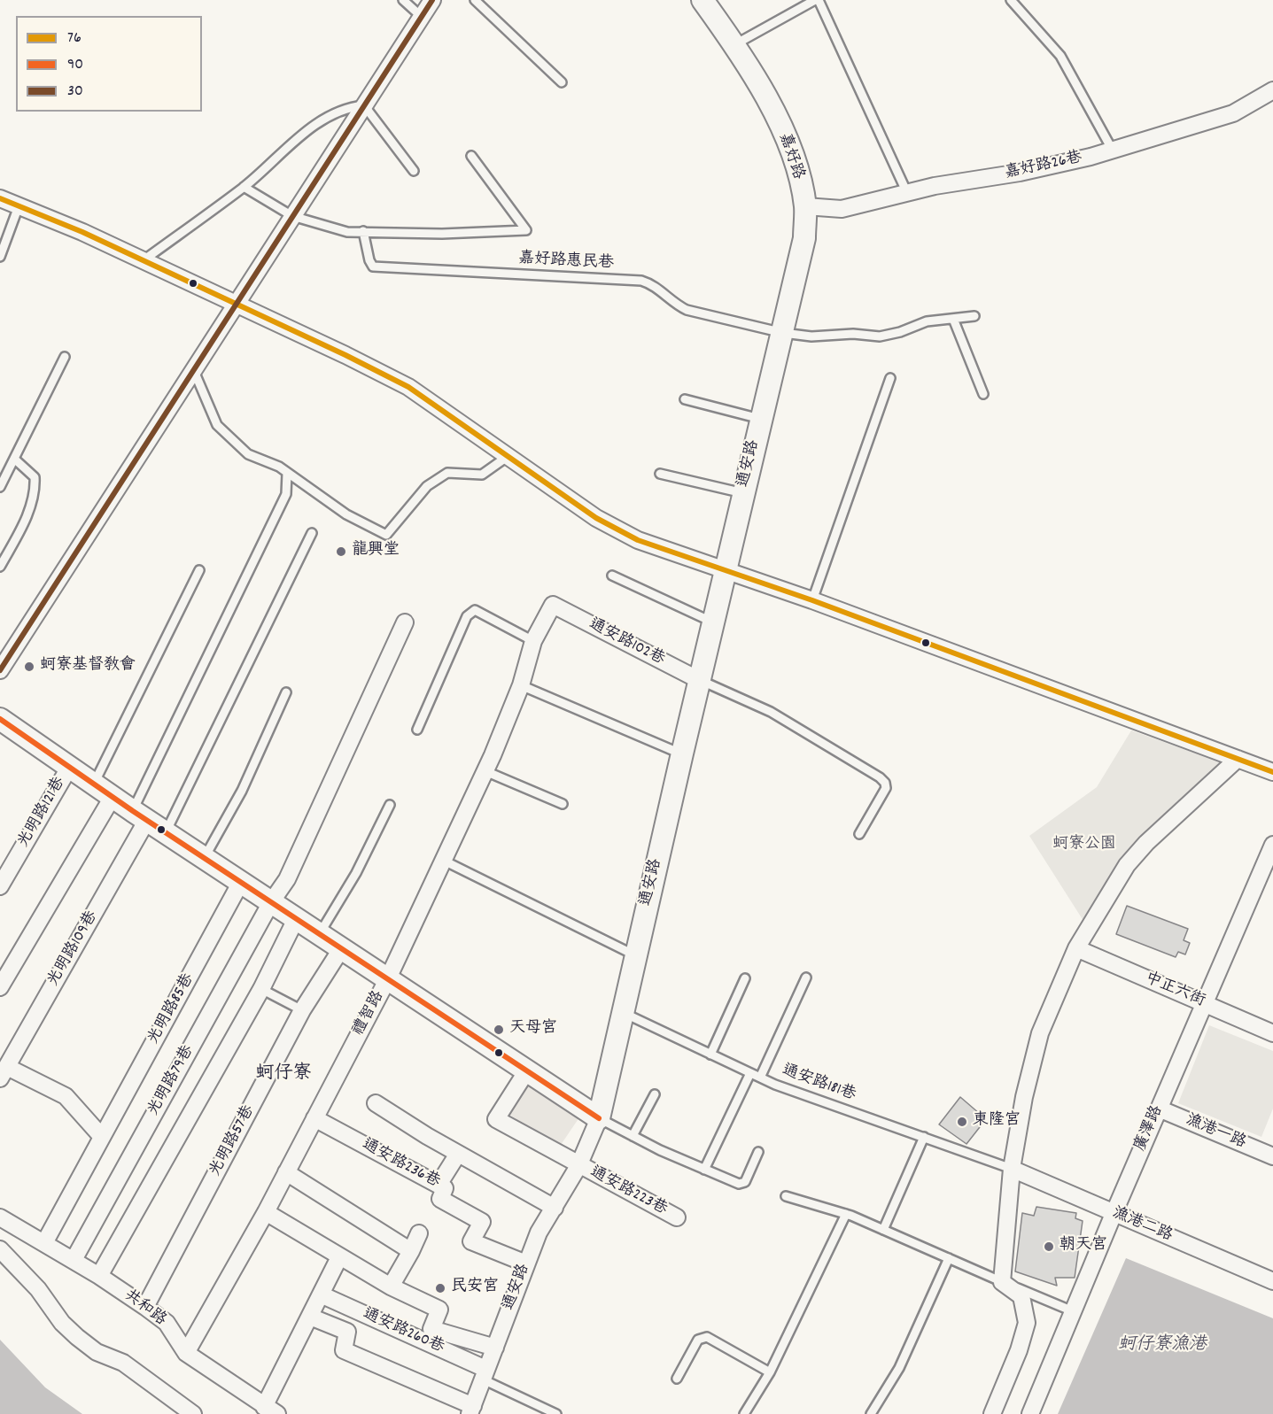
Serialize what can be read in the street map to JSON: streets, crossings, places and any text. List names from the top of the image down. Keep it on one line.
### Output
{"streets":{"street":["嘉好路","嘉好路26巷","通安路","通安路102巷","光明路121巷","光明路109巷","中正六街","光明路85巷","禮智路","光明路79巷","廣澤路","漁港一路","光明路57巷","通安路236巷","通安路223巷","漁港二路","共和路","通安路260巷"],"lane":["嘉好路惠民巷","通安路181巷"]},"crossings":[["嘉好路","嘉好路26巷"],["嘉好路","嘉好路惠民巷"],["嘉好路","通安路"],["嘉好路惠民巷","通安路"],["通安路","通安路102巷"],["通安路","通安路181巷"],["通安路","通安路236巷"],["通安路","通安路223巷"],["通安路","通安路260巷"],["通安路102巷","禮智路"],["中正六街","廣澤路"],["光明路85巷","共和路"],["禮智路","通安路236巷"],["禮智路","共和路"],["光明路79巷","共和路"],["通安路181巷","漁港二路"],["廣澤路","漁港一路"],["廣澤路","漁港二路"],["光明路57巷","共和路"]],"districts":["蚵仔寮"],"water":["蚵仔寮漁港"],"parks":["蚵寮公園"],"places":["龍興堂","蚵寮基督教會","天母宮","東隆宮","朝天宮","民安宮"],"lines":["transit line 30","transit line 76","transit line 90"],"legend":["76","90","30"]}
